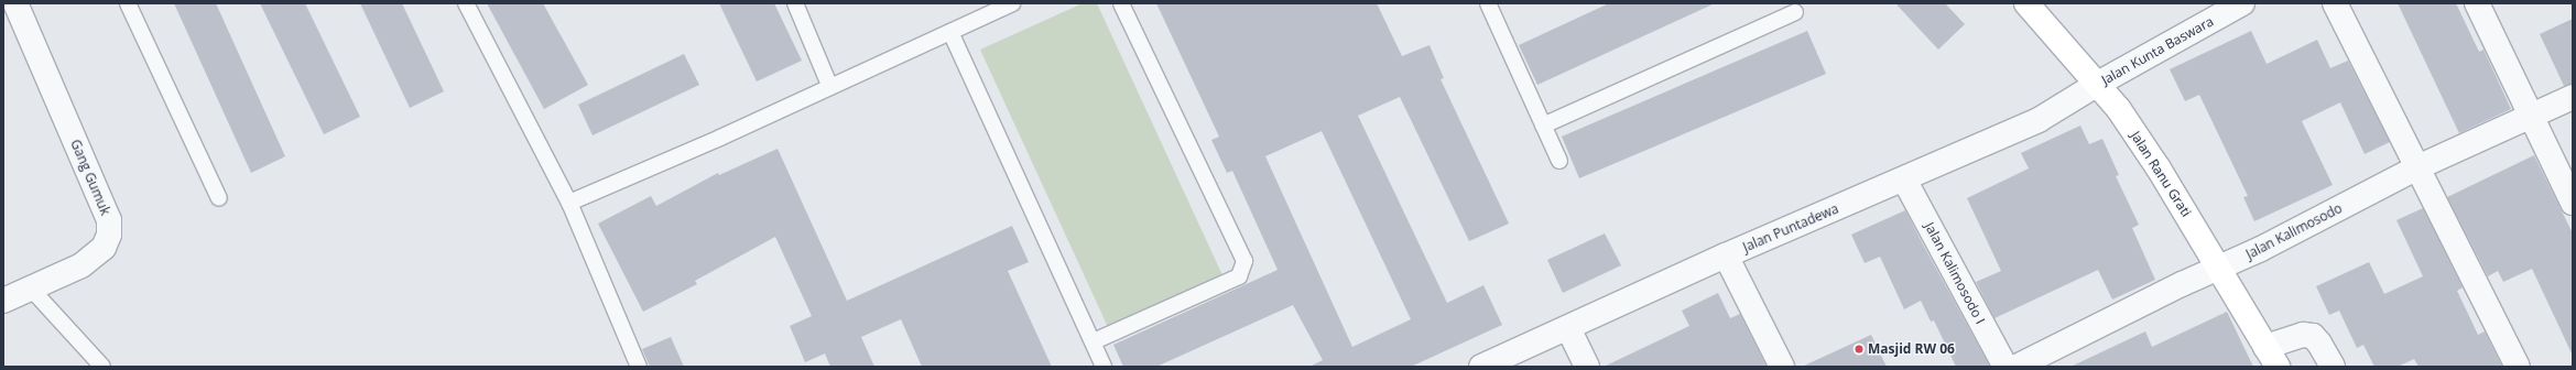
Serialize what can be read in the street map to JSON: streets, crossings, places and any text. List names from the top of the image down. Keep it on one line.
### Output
{"streets":{"main road":["Jalan Ranu Grati"],"street":["Jalan Kunta Baswara","Gang Gumuk","Jalan Puntadewa","Jalan Kalimosodo","Jalan Kalimosodo I"]},"crossings":[["Jalan Kunta Baswara","Jalan Ranu Grati"],["Jalan Kunta Baswara","Jalan Puntadewa"],["Jalan Ranu Grati","Jalan Puntadewa"],["Jalan Ranu Grati","Jalan Kalimosodo"],["Jalan Puntadewa","Jalan Kalimosodo I"]],"places":["Masjid RW 06"]}
